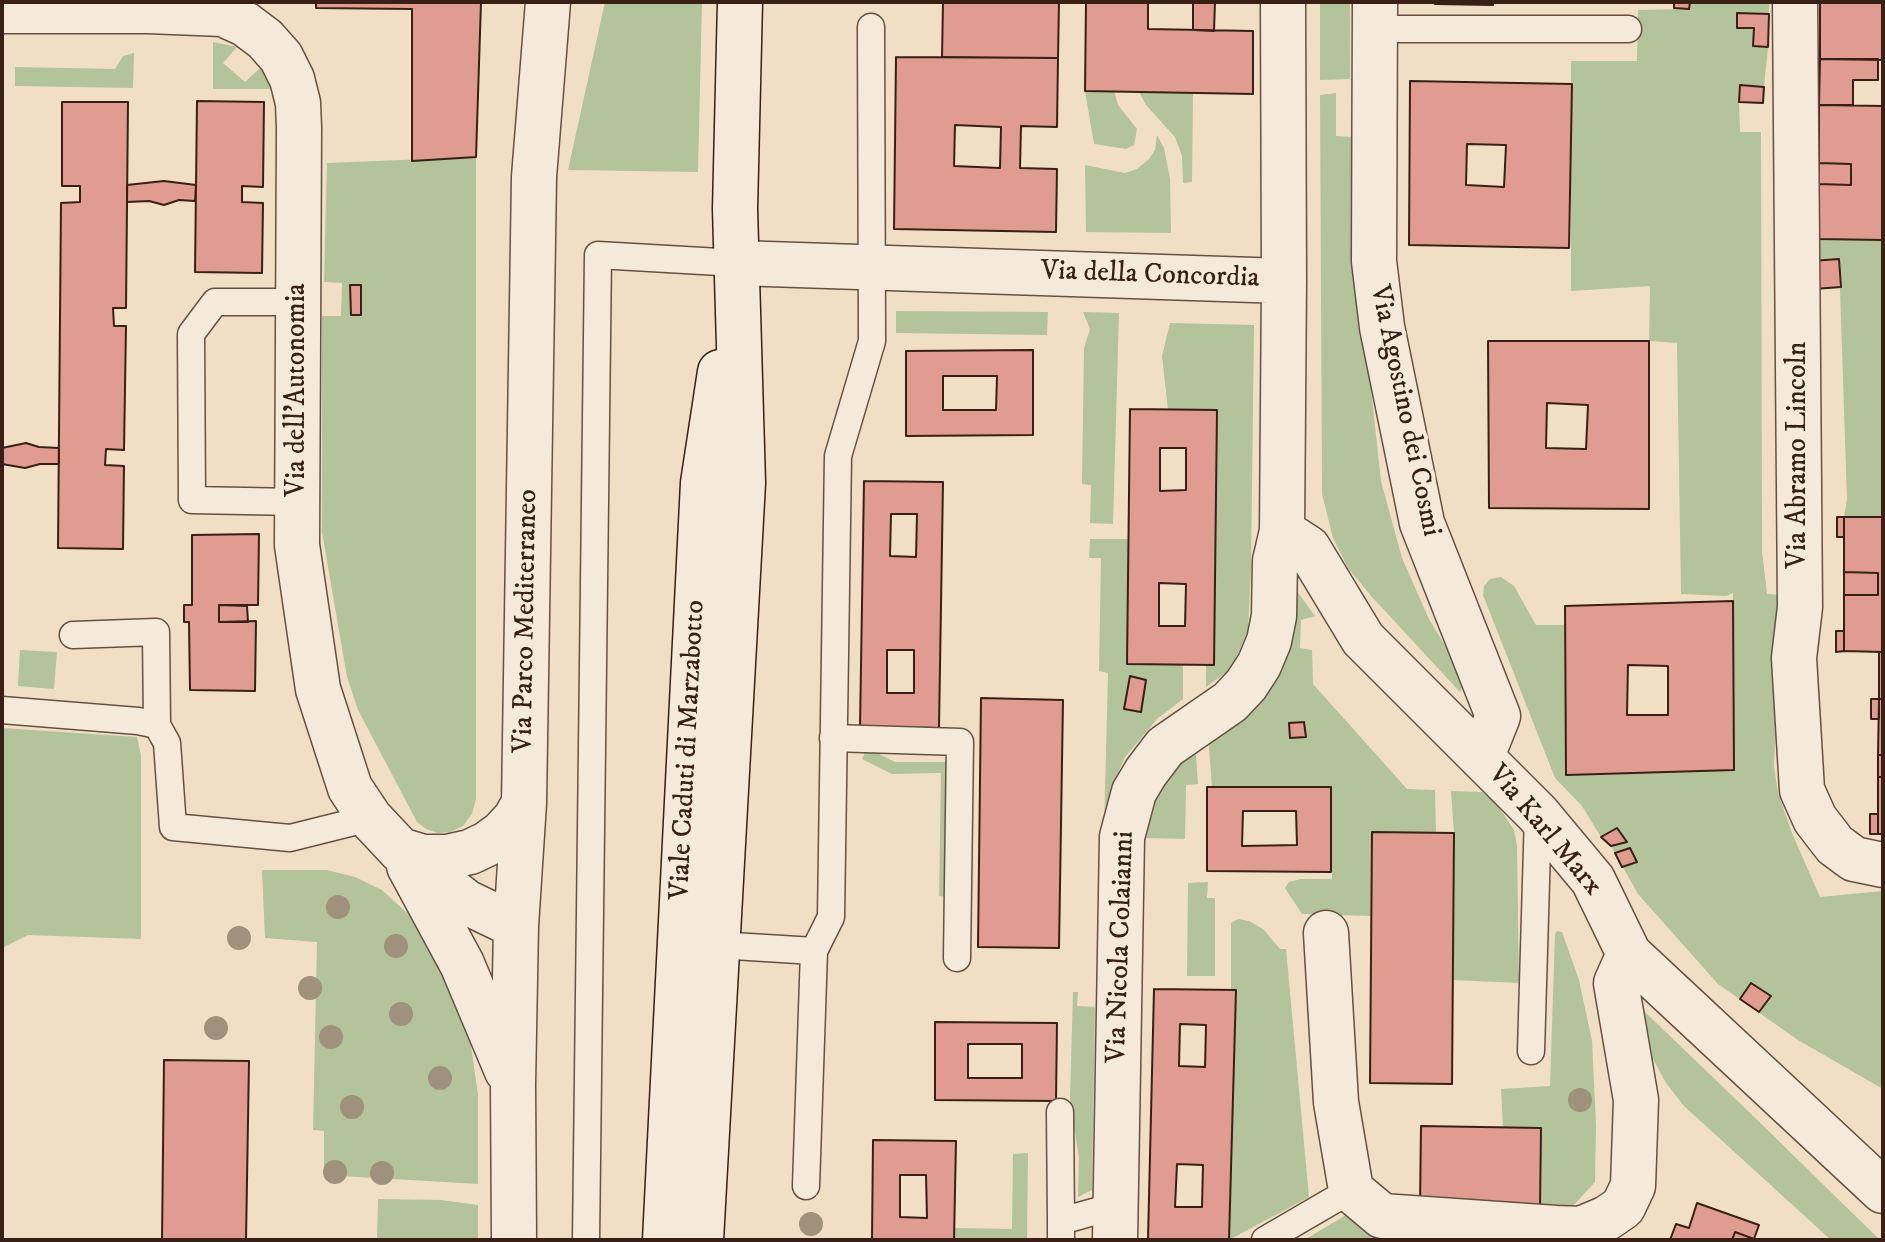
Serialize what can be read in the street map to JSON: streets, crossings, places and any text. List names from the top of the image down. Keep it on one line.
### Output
{"streets":{"street":["Via della Concordia","Via dell'Autonomia","Via Agostino dei Cosmi","Via Abramo Lincoln","Via Parco Mediterraneo","Viale Caduti di Marzabotto","Via Karl Marx","Via Nicola Colaianni"]},"crossings":[["Via della Concordia","Viale Caduti di Marzabotto"],["Via della Concordia","Via Nicola Colaianni"],["Via dell'Autonomia","Via Parco Mediterraneo"],["Via Agostino dei Cosmi","Via Karl Marx"],["Via Karl Marx","Via Nicola Colaianni"]]}
